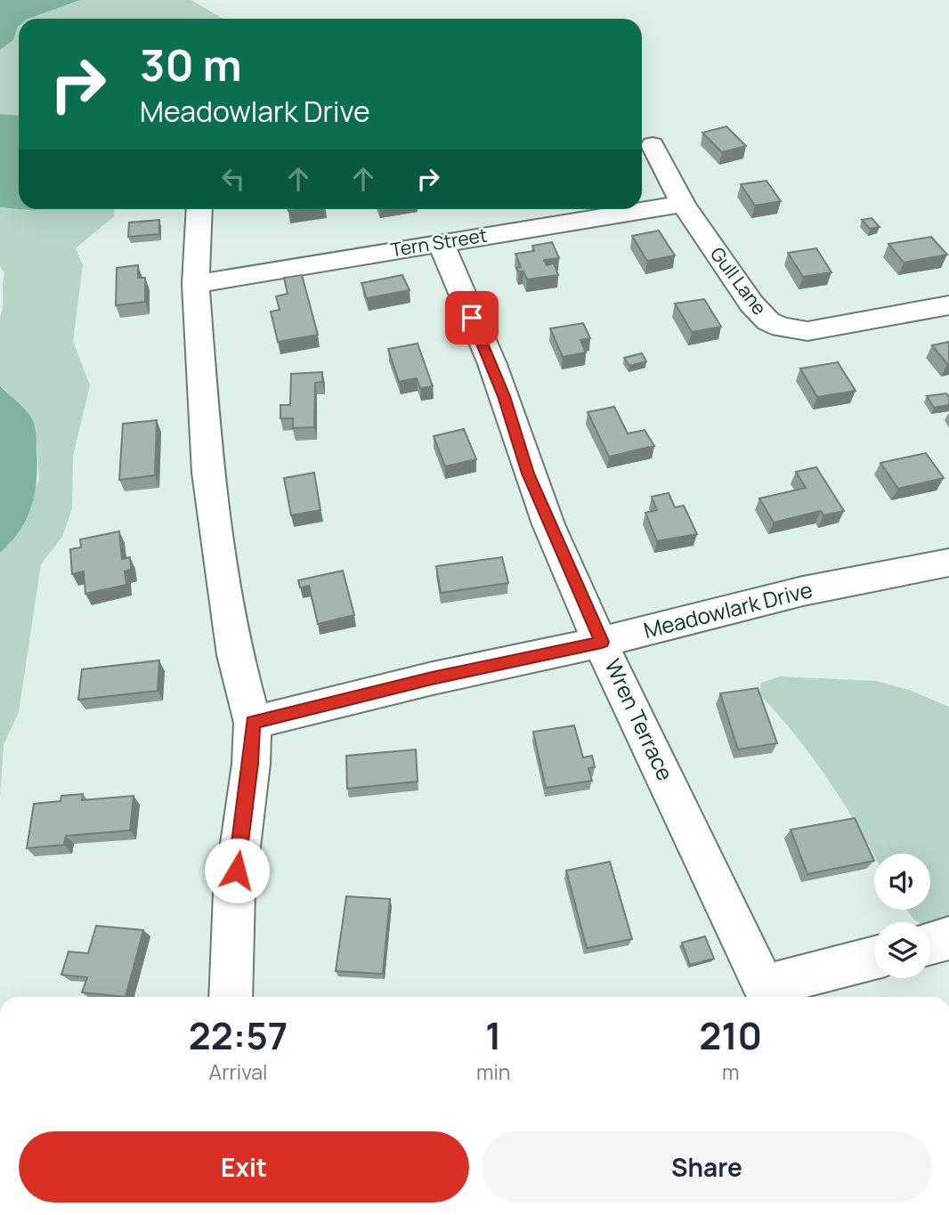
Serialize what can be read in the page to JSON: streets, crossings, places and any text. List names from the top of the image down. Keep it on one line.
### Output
{"streets":{"street":["Tern Street","Gull Lane","Meadowlark Drive","Wren Terrace"]},"crossings":[["Tern Street","Gull Lane"],["Tern Street","Wren Terrace"],["Meadowlark Drive","Wren Terrace"]],"page":{"turn":["30 m","Meadowlark Drive"],"eta":["22:57","Arrival","1","min","210","m"],"buttons":["Exit","Share"]}}
